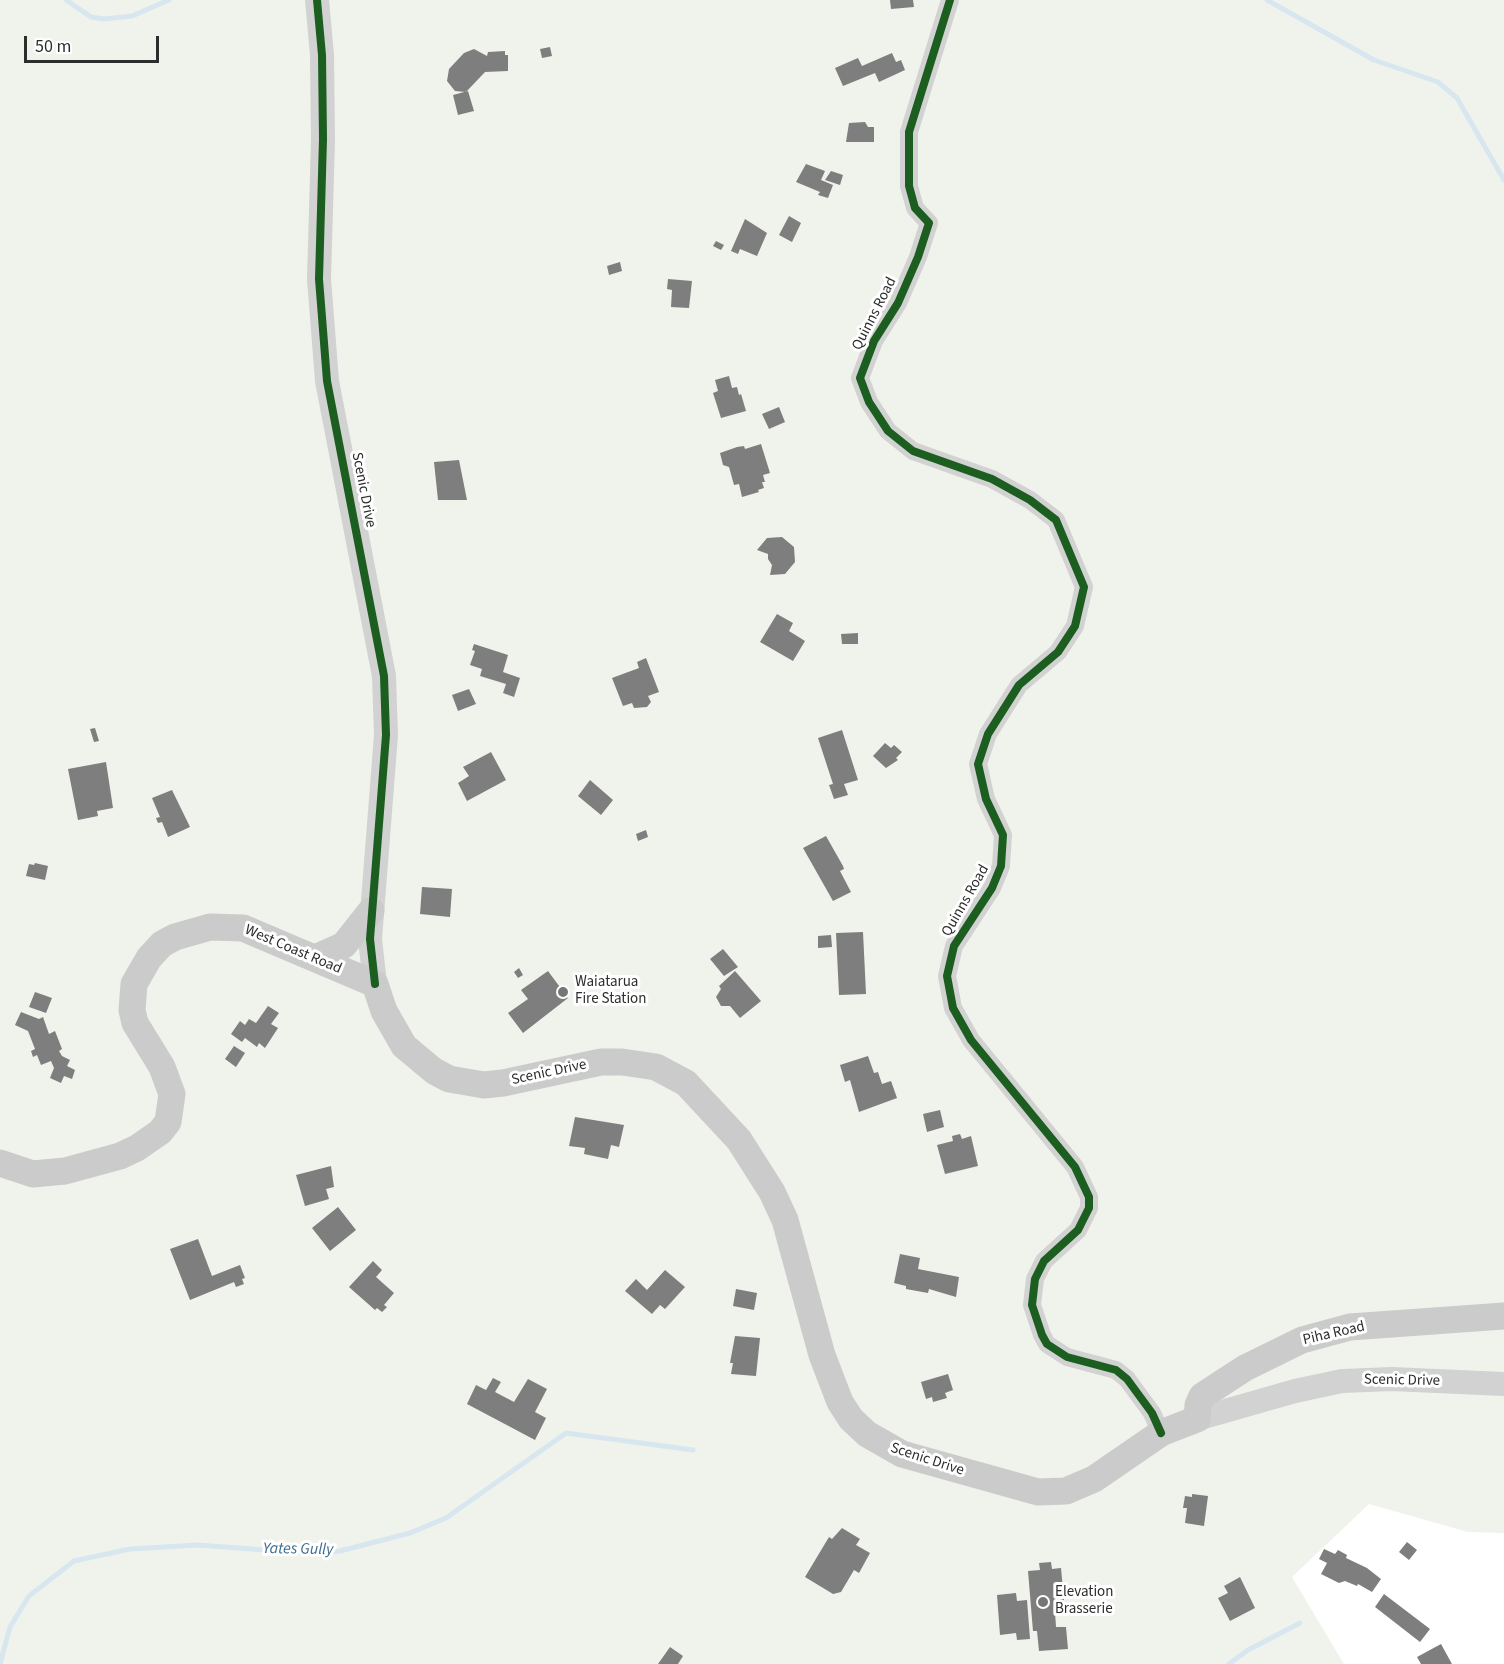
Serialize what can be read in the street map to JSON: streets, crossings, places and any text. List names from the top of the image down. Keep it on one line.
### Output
{"streets":{"main road":["Scenic Drive","West Coast Road","Piha Road"],"street":["Quinns Road"]},"crossings":[["Quinns Road","Scenic Drive"],["Scenic Drive","West Coast Road"],["Scenic Drive","Piha Road"]],"water":["Yates Gully"],"places":["Waiatarua Fire Station","Elevation Brasserie"],"scale_bar":"50 m"}
